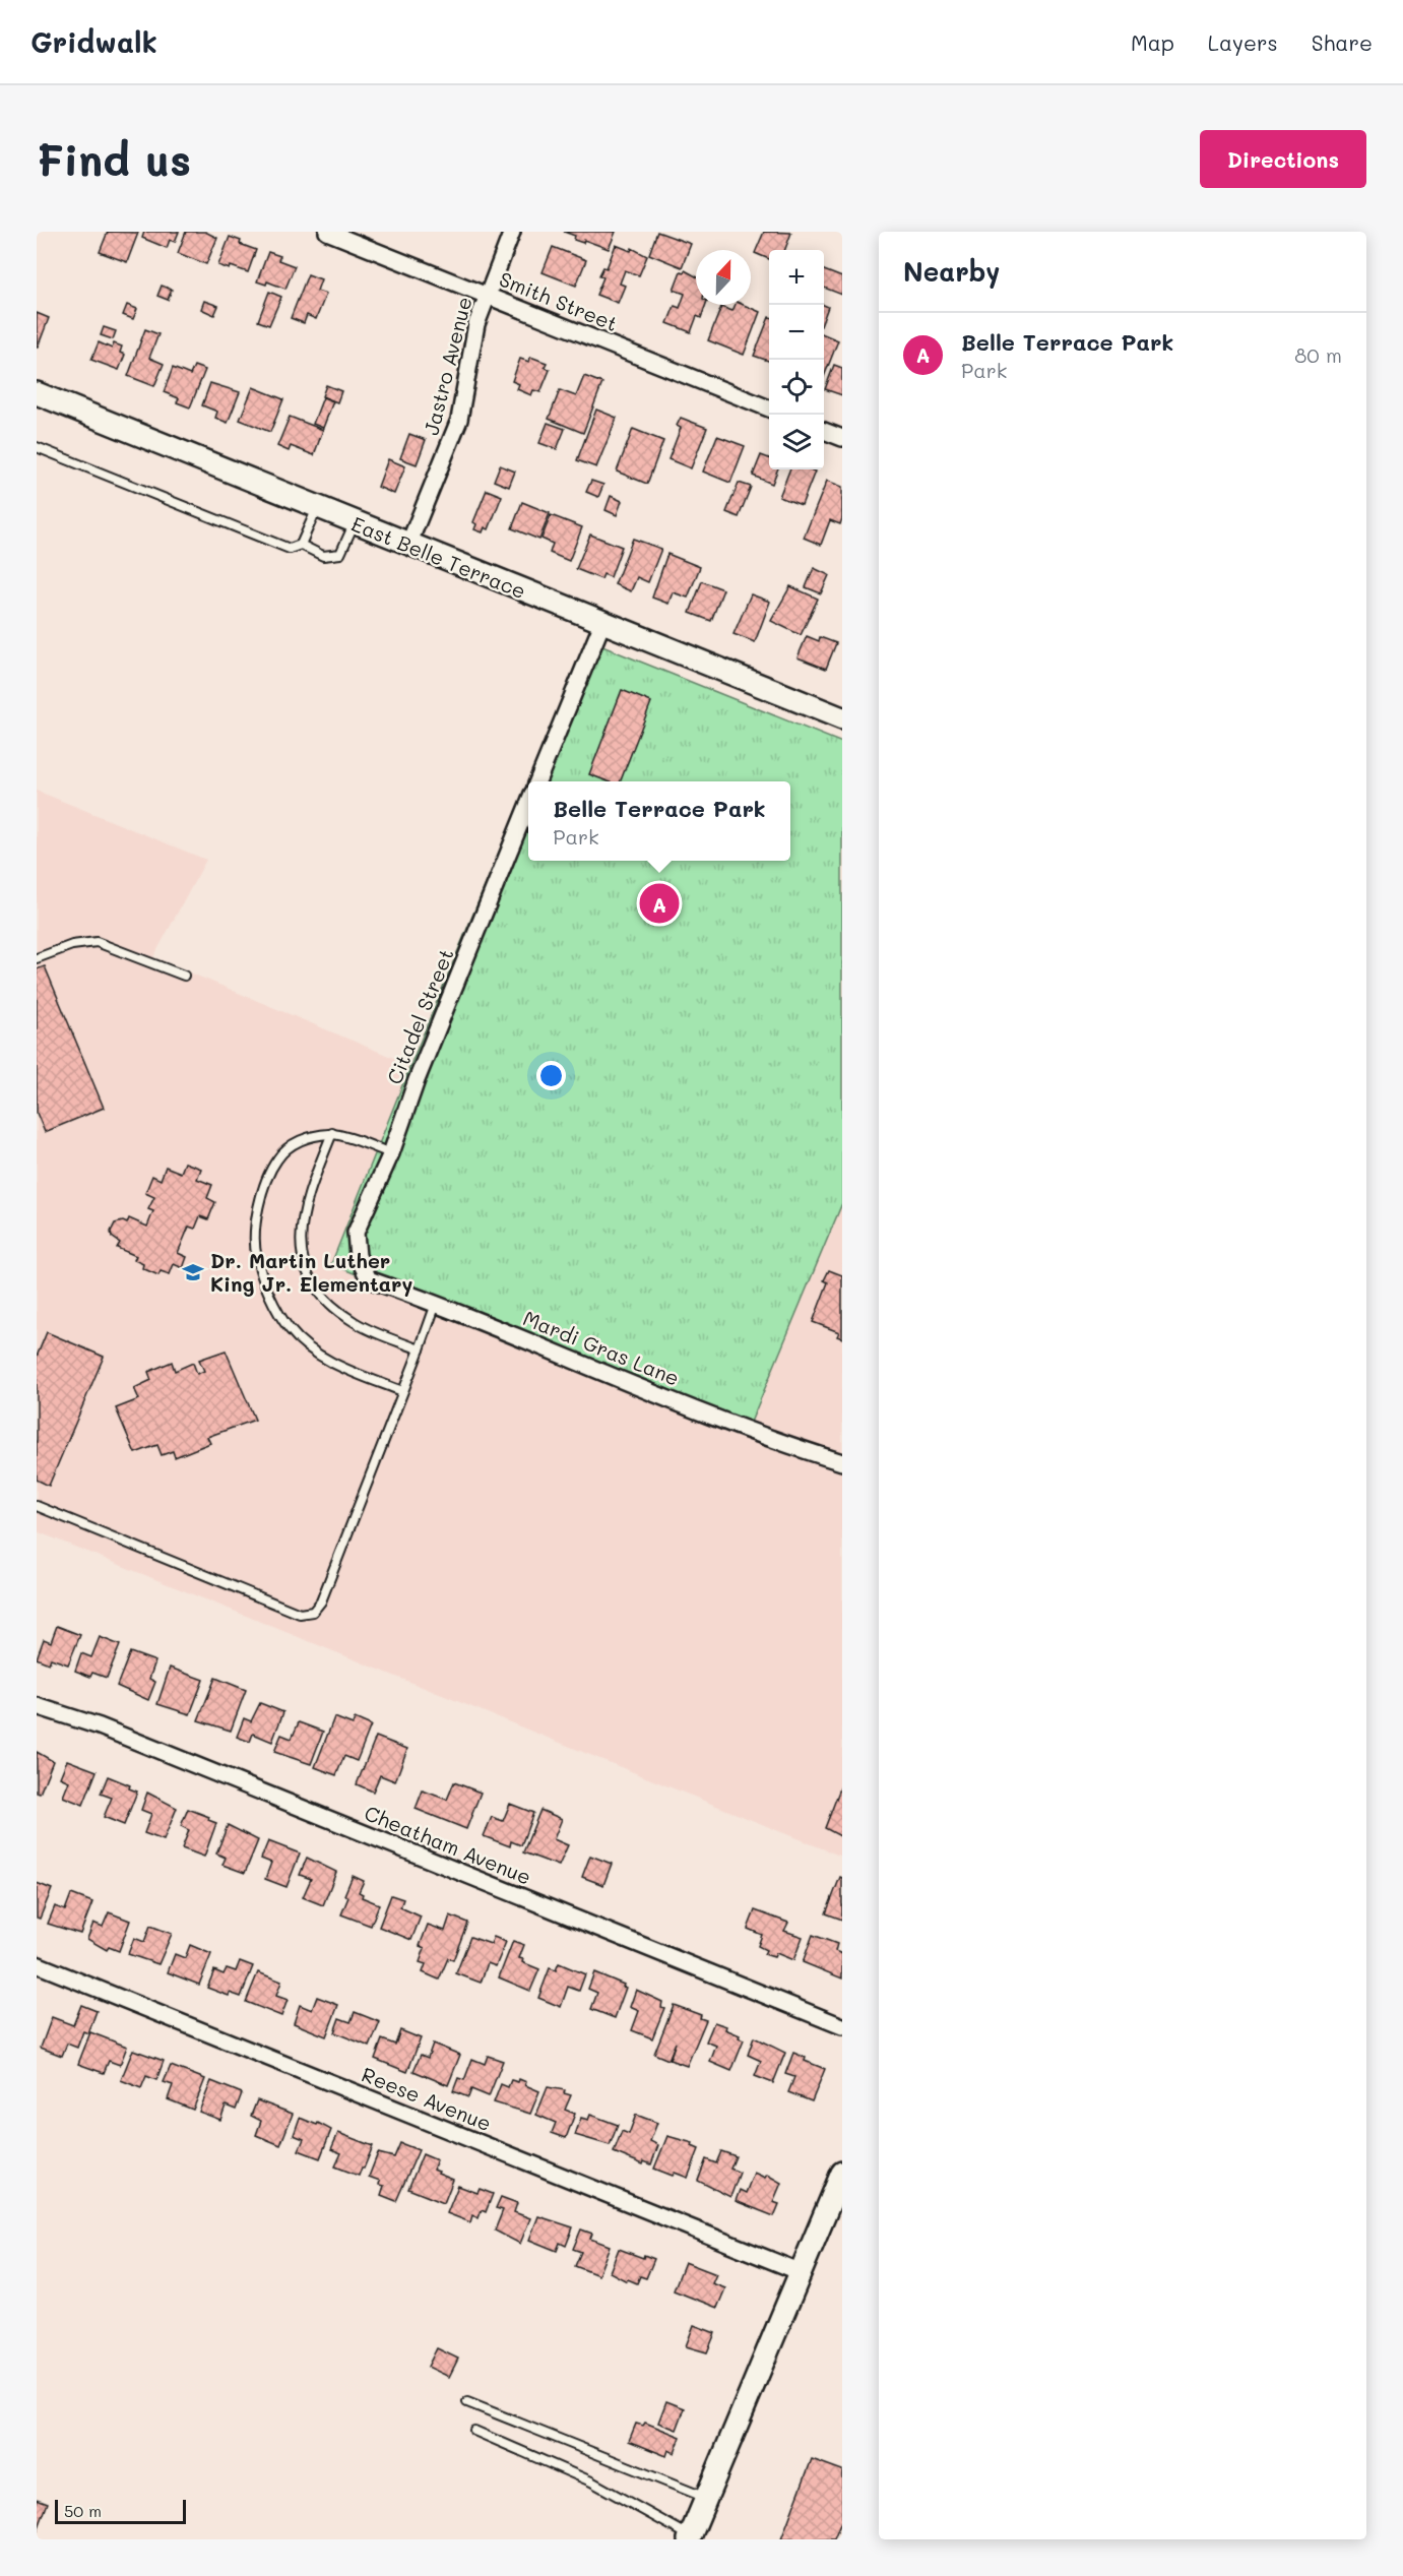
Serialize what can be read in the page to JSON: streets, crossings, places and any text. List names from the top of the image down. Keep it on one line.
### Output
{"streets":{"street":["Smith Street","Jastro Avenue","East Belle Terrace","Citadel Street","Mardi Gras Lane","Cheatham Avenue","Reese Avenue"]},"crossings":[["Smith Street","Jastro Avenue"],["Jastro Avenue","East Belle Terrace"],["Citadel Street","Mardi Gras Lane"]],"places":{"school or university":["Dr. Martin Luther King Jr. Elementary"]},"scale_bar":"50 m","north":"top","page":{"header":"Gridwalk","nav":["Map","Layers","Share"],"buttons":"Directions","title":"Find us","heading":"Nearby","map_buttons":["+","−"],"list":[{"mark":"A","name":"Belle Terrace Park","note":"Park","value":"80 m"}],"popup":["Belle Terrace Park","Park"],"pins":"A","scale":"50 m"}}
